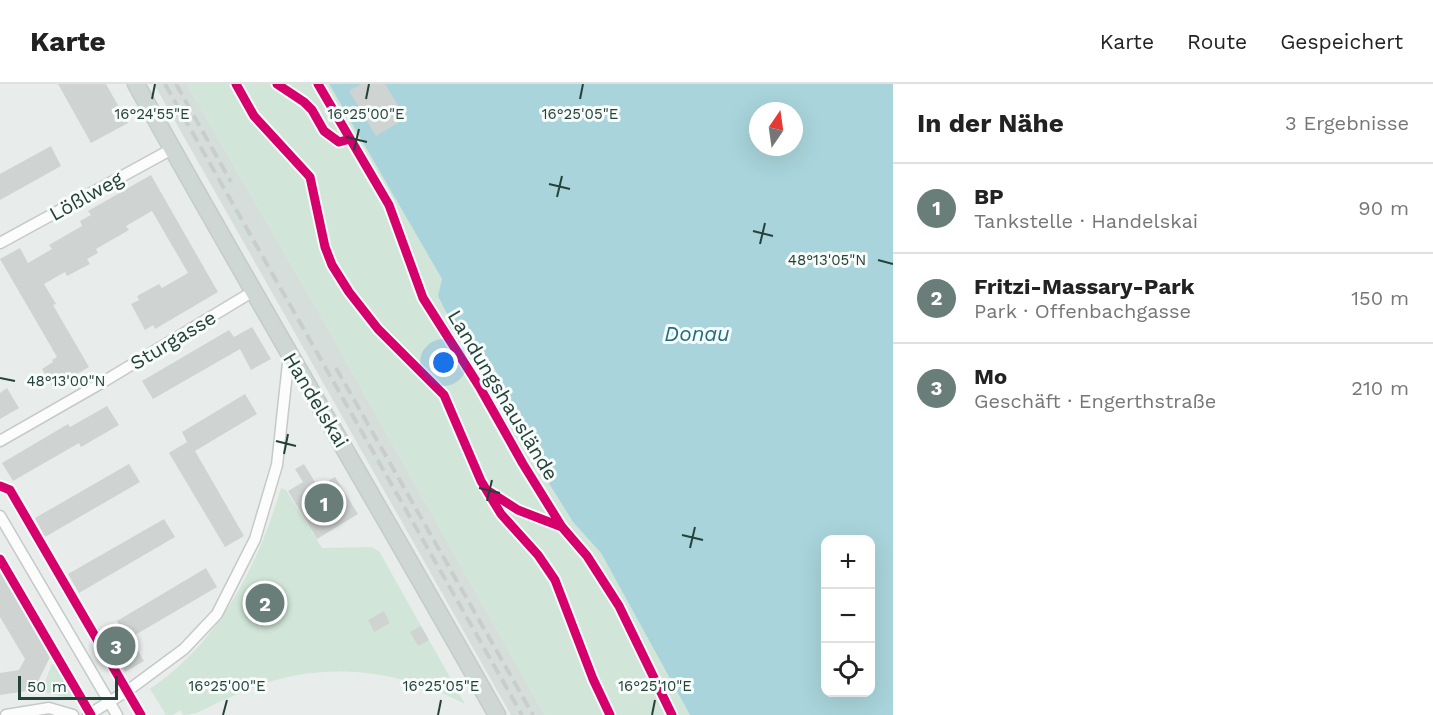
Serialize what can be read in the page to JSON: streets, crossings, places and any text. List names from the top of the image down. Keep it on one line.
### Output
{"streets":{"main road":["Handelskai"],"street":["Lößlweg","Sturgasse"],"cycle path":["Landungshauslände"]},"crossings":[["Lößlweg","Handelskai"],["Sturgasse","Handelskai"]],"water":["Donau"],"scale_bar":"50 m","north":"top","page":{"header":"Karte","nav":["Karte","Route","Gespeichert"],"heading":["In der Nähe","3 Ergebnisse"],"list":[{"mark":"1","name":"BP","note":"Tankstelle · Handelskai","value":"90 m"},{"mark":"2","name":"Fritzi-Massary-Park","note":"Park · Offenbachgasse","value":"150 m"},{"mark":"3","name":"Mo","note":"Geschäft · Engerthstraße","value":"210 m"}],"pins":["1","2","3"],"map_buttons":["+","−"],"scale":"50 m"},"coordinates":["16°24'55\"E","16°25'00\"E","16°25'05\"E","48°13'05\"N","48°13'00\"N","16°25'10\"E"]}
